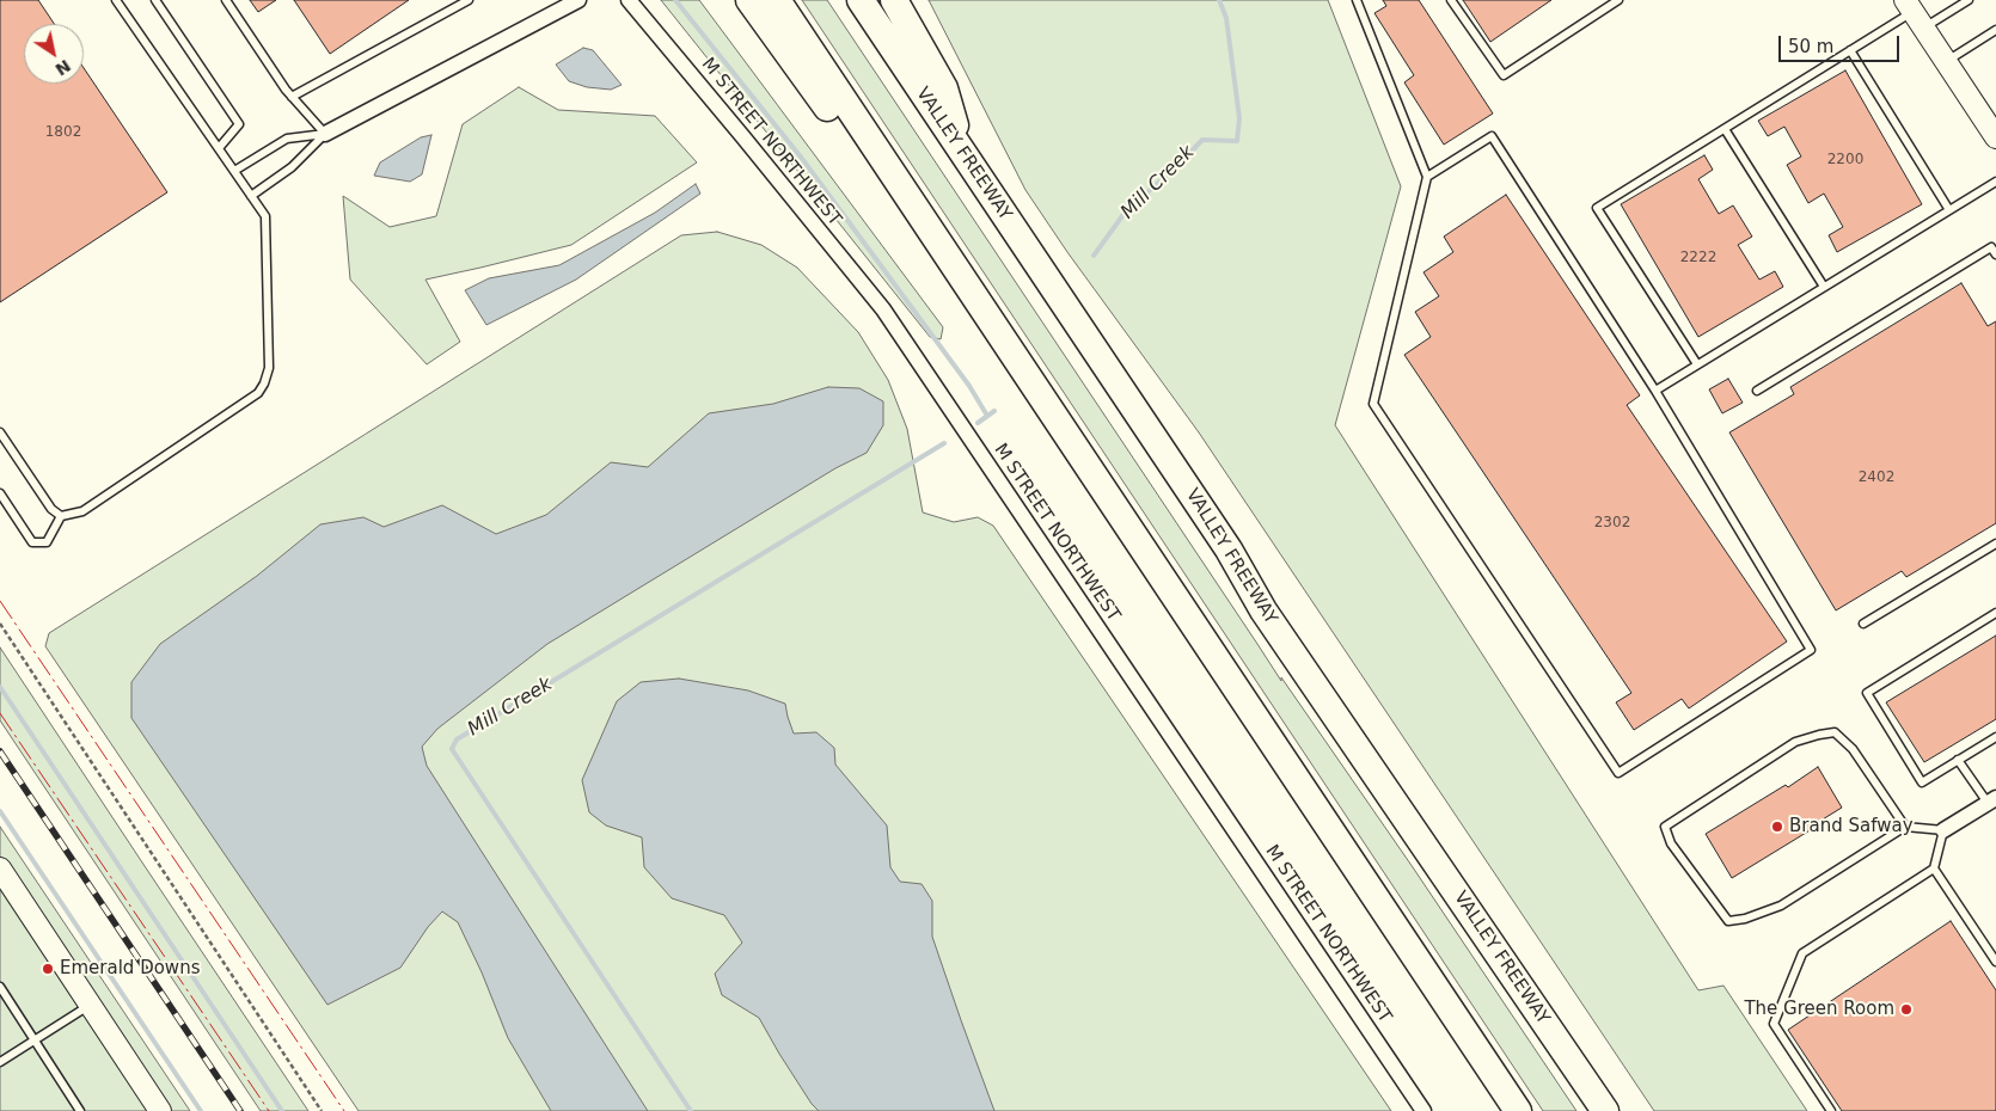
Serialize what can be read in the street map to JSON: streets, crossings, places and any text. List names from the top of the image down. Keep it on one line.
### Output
{"streets":{"highway":["VALLEY FREEWAY"],"street":["M STREET NORTHWEST"]},"water":["Mill Creek"],"places":["Brand Safway","Emerald Downs","The Green Room"],"house_numbers":["1802","2200","2222","2402","2302"],"scale_bar":"50 m","north":"bottom right"}
